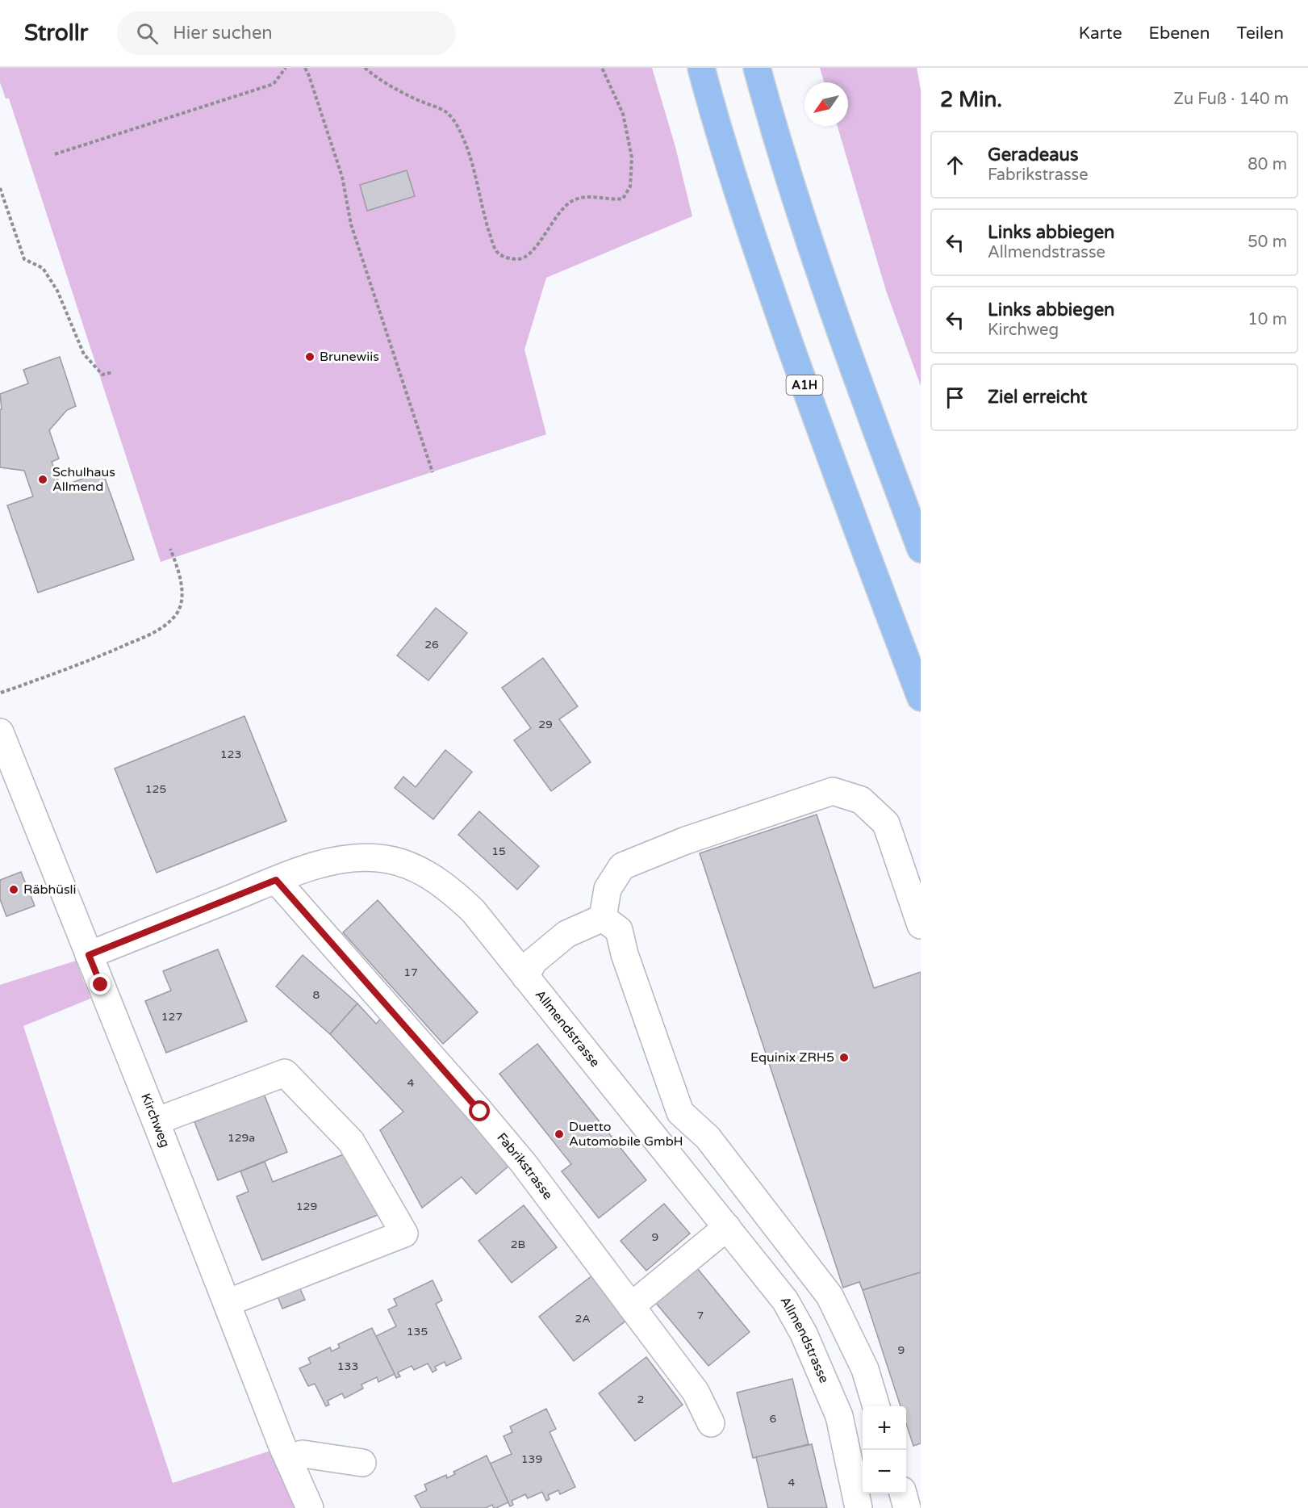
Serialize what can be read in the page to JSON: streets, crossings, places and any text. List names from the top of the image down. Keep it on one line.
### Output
{"streets":{"highway":["A1H"],"street":["Allmendstrasse","Kirchweg","Fabrikstrasse"]},"crossings":[["Allmendstrasse","Kirchweg"],["Allmendstrasse","Fabrikstrasse"]],"places":["Brunewiis","Schulhaus Allmend","Räbhüsli","Equinix ZRH5","Duetto Automobile GmbH"],"house_numbers":["26","29","123","125","15","17","8","127","4","129a","129","9","2B","7","2A","135","9","133","2","6","139","4"],"north":"bottom left","page":{"header":"Strollr","search":"Hier suchen","nav":["Karte","Ebenen","Teilen"],"heading":["2 Min.","Zu Fuß · 140 m"],"list":[["Geradeaus","Fabrikstrasse","80 m"],["Links abbiegen","Allmendstrasse","50 m"],["Links abbiegen","Kirchweg","10 m"],"Ziel erreicht"],"map_buttons":["+","−"]}}
